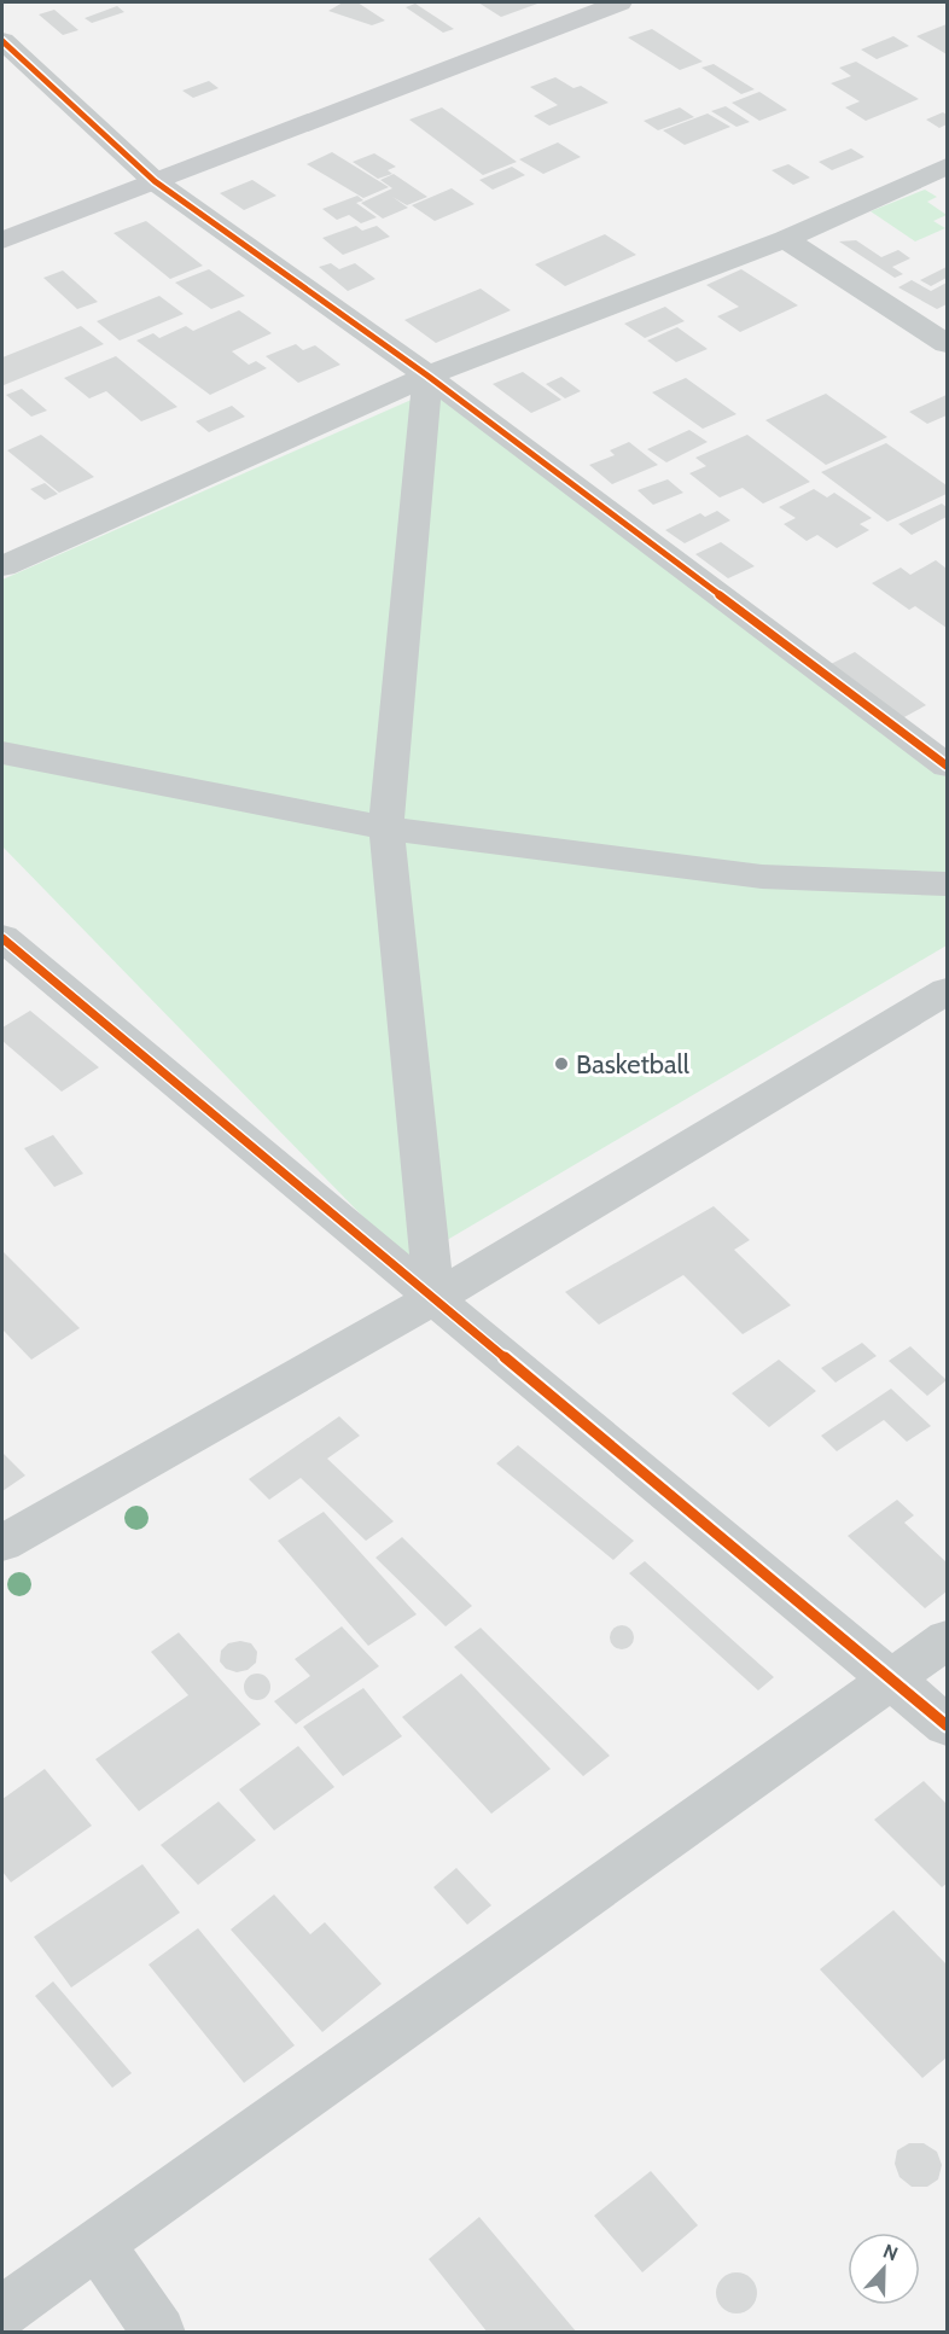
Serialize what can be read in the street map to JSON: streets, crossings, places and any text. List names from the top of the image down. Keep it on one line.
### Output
{"places":["Basketball"],"north":"top"}
